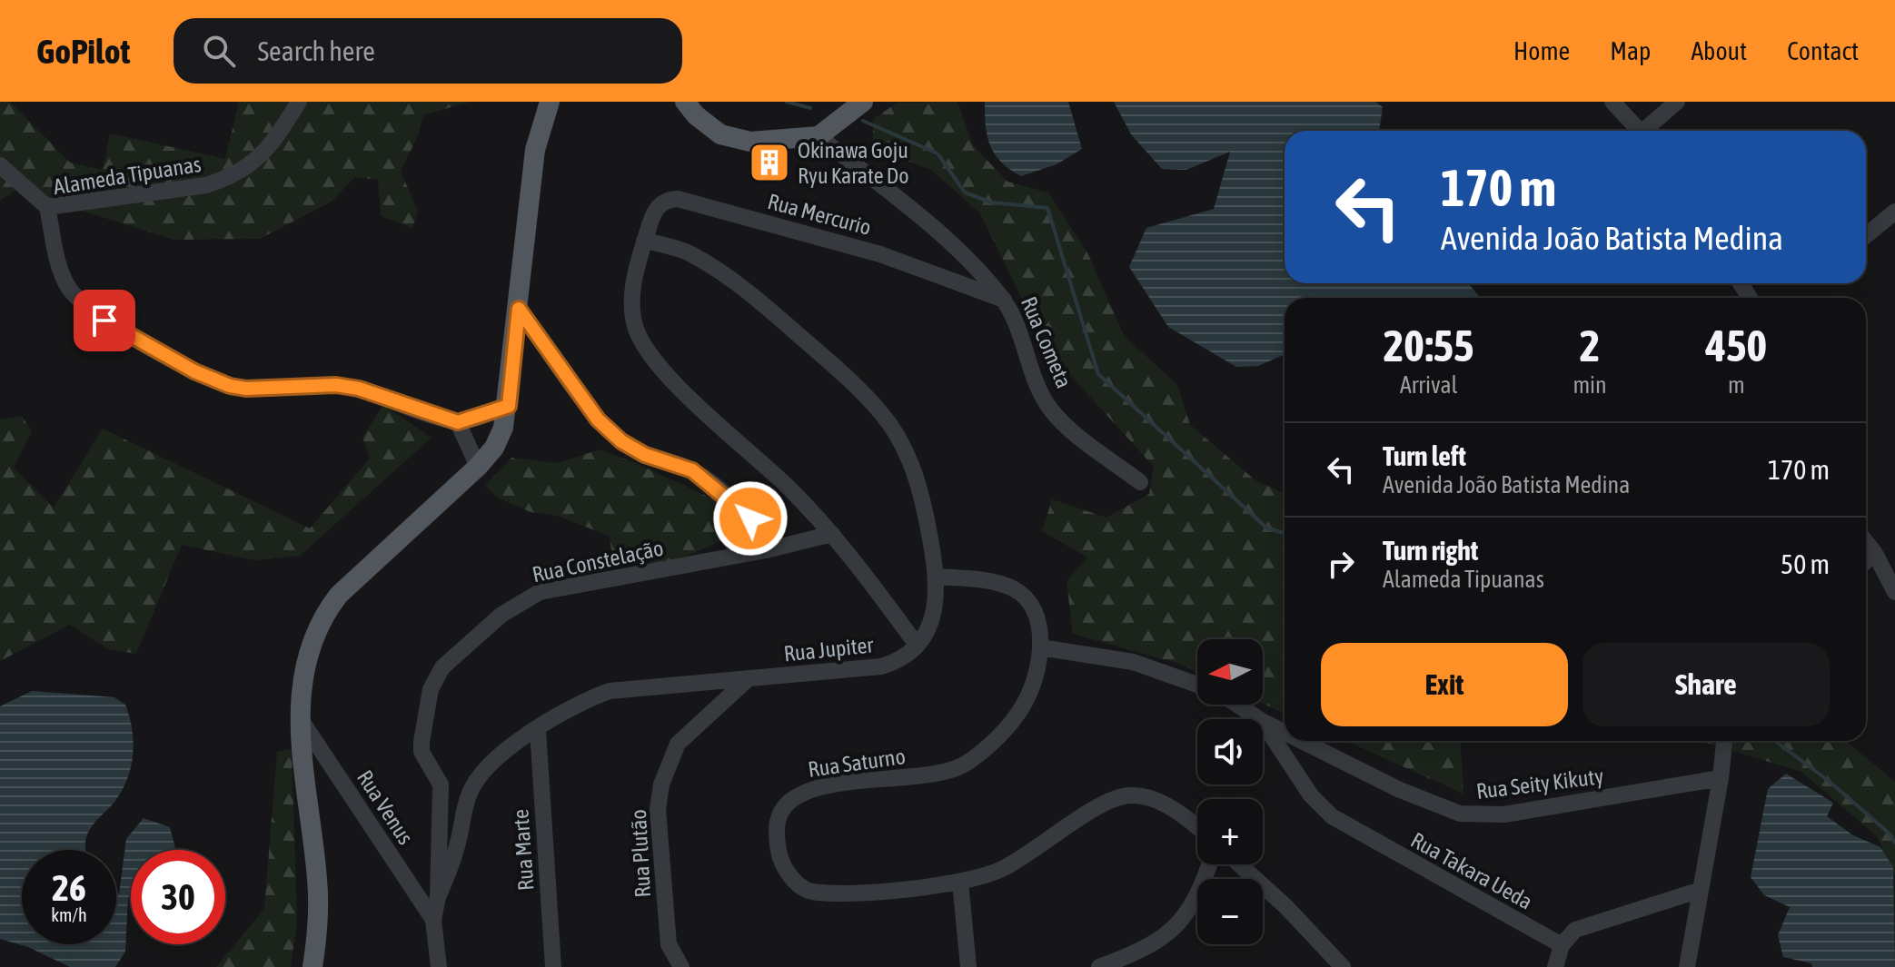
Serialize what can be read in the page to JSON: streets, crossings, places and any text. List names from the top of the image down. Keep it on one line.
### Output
{"streets":{"street":["Alameda Tipuanas","Rua Mercurio","Rua Cometa","Rua Constelação","Rua Jupiter","Rua Saturno","Rua Seity Kikuty","Rua Venus","Rua Marte","Rua Plutão","Rua Takara Ueda"]},"crossings":[["Rua Mercurio","Rua Cometa"],["Rua Mercurio","Rua Jupiter"],["Rua Constelação","Rua Jupiter"],["Rua Constelação","Rua Venus"],["Rua Jupiter","Rua Saturno"],["Rua Jupiter","Rua Marte"],["Rua Jupiter","Rua Plutão"]],"places":{"building":["Okinawa Goju Ryu Karate Do"]},"north":"left","page":{"header":"GoPilot","search":"Search here","nav":["Home","Map","About","Contact"],"turn":["170 m","Avenida João Batista Medina"],"eta":["20:55","Arrival","2","min","450","m"],"list":[{"name":"Turn left","note":"Avenida João Batista Medina","value":"170 m"},{"name":"Turn right","note":"Alameda Tipuanas","value":"50 m"}],"buttons":["Exit","Share"],"map_buttons":["+","−"],"speed":"26 km/h","limit":"30"}}
